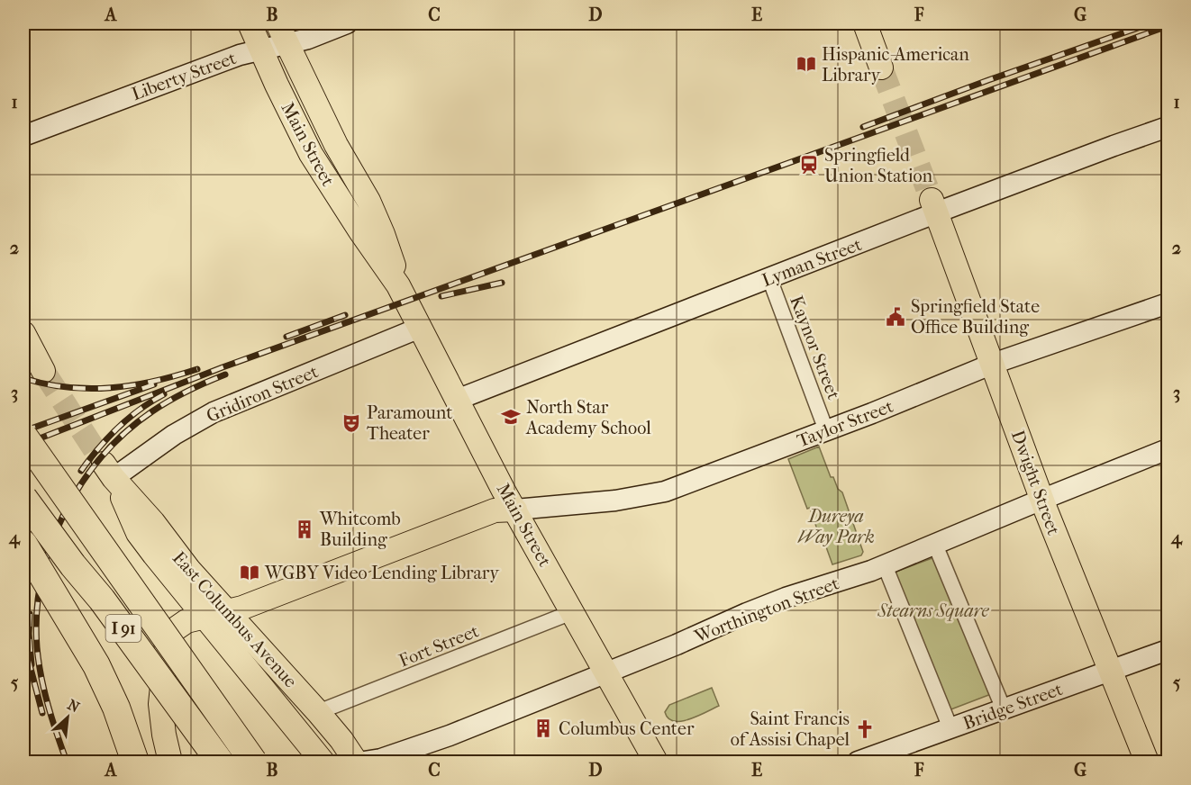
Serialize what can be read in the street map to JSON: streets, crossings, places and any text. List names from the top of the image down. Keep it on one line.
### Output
{"streets":{"highway":["I 91"],"main road":["Liberty Street","Main Street","Lyman Street","Gridiron Street","Taylor Street","Dwight Street","Worthington Street","East Columbus Avenue","Bridge Street"],"street":["Kaynor Street","Fort Street"]},"crossings":[["Liberty Street","Main Street"],["Main Street","Lyman Street"],["Main Street","Gridiron Street"],["Main Street","Taylor Street"],["Main Street","Worthington Street"],["Main Street","Fort Street"],["Lyman Street","Kaynor Street"],["Lyman Street","Dwight Street"],["Kaynor Street","Taylor Street"],["Gridiron Street","East Columbus Avenue"],["Taylor Street","Dwight Street"],["Dwight Street","Worthington Street"],["Dwight Street","Bridge Street"],["East Columbus Avenue","Fort Street"]],"parks":["Dureya Way Park","Stearns Square"],"places":{"library":["Hispanic-American Library","WGBY Video Lending Library"],"station":["Springfield Union Station"],"public building":["Springfield State Office Building"],"school or university":["North Star Academy School"],"theatre":["Paramount Theater"],"building":["Whitcomb Building","Columbus Center"],"church":["Saint Francis of Assisi Chapel"]},"north":"top right","grid":{"columns":["A","B","C","D","E","F","G"],"rows":["1","2","3","4","5"]}}
